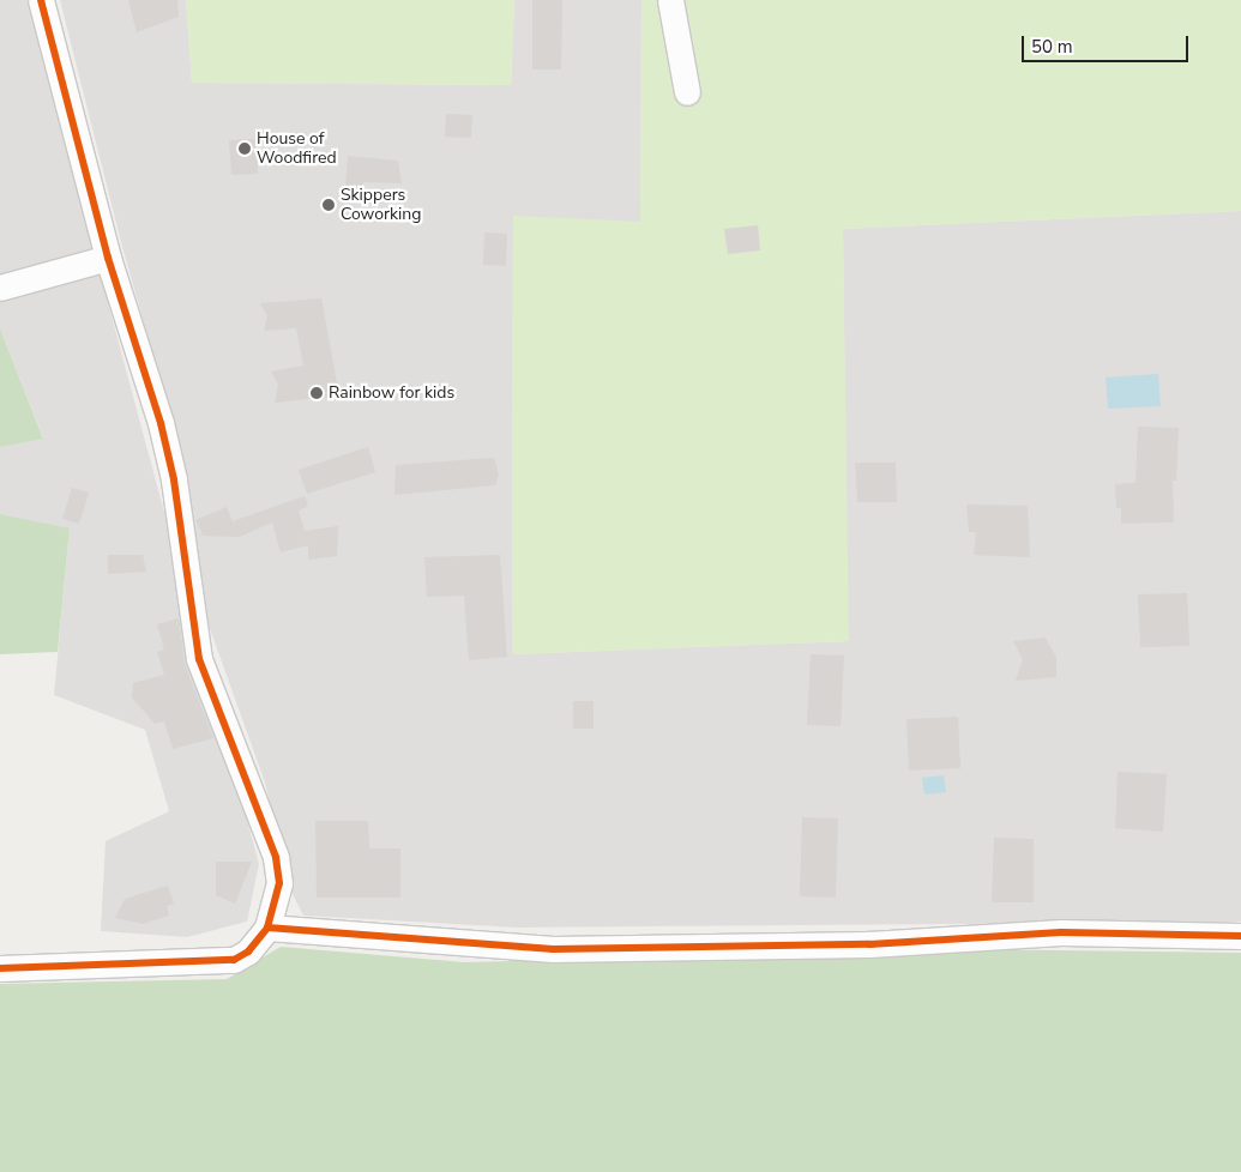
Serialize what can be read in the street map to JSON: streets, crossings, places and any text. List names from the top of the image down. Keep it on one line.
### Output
{"places":["House of Woodfired","Skippers Coworking","Rainbow for kids"],"scale_bar":"50 m"}
